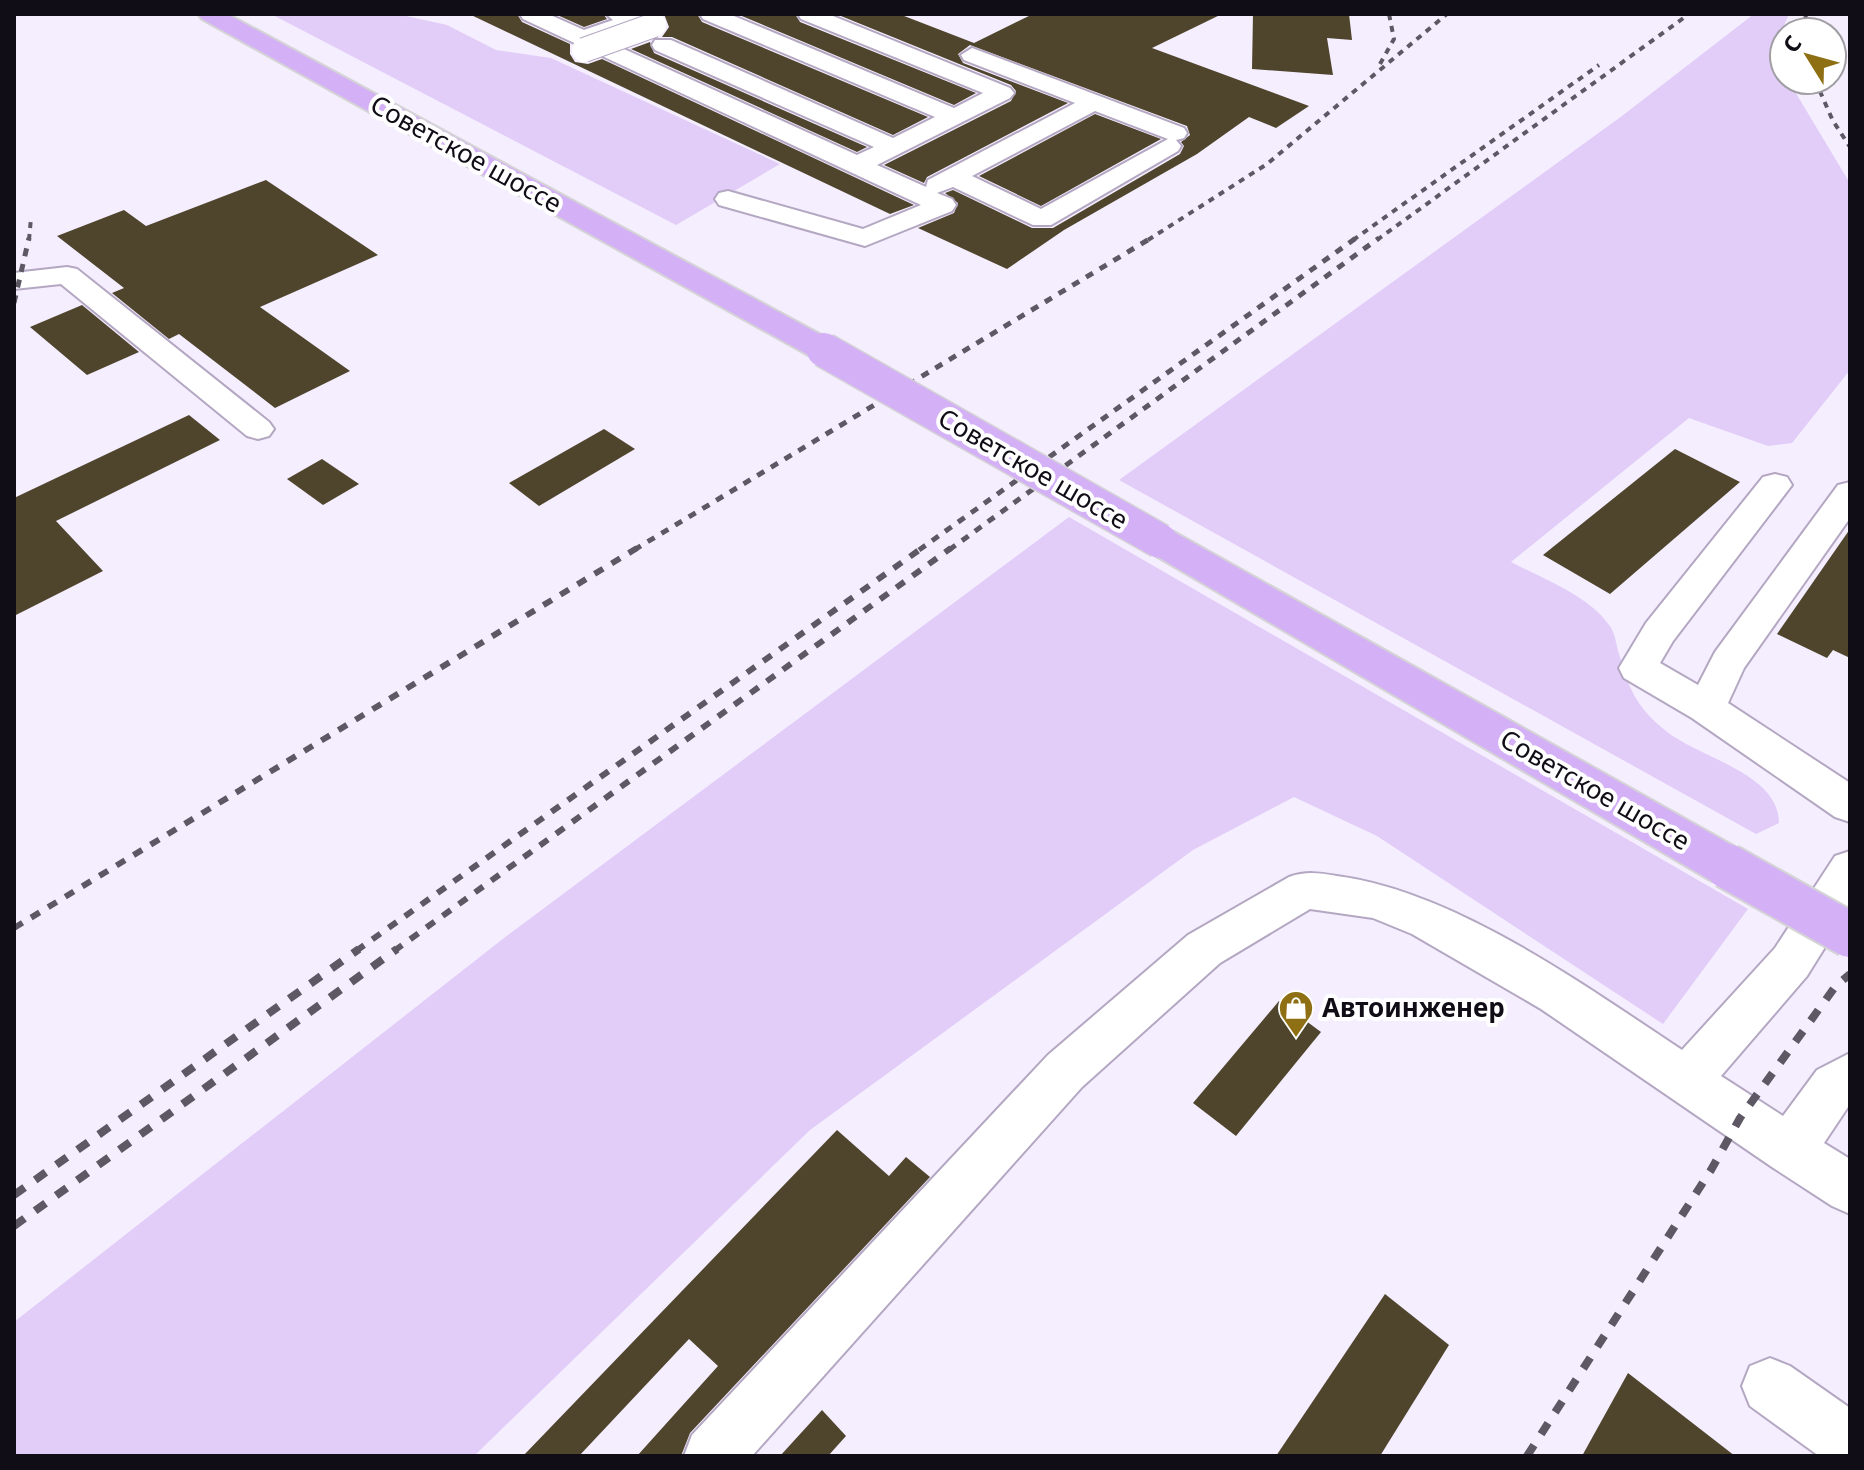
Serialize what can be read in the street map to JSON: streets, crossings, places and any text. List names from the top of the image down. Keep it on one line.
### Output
{"streets":{"main road":["Советское шоссе"]},"places":{"shop":["Автоинженер"]},"north":"top left"}
